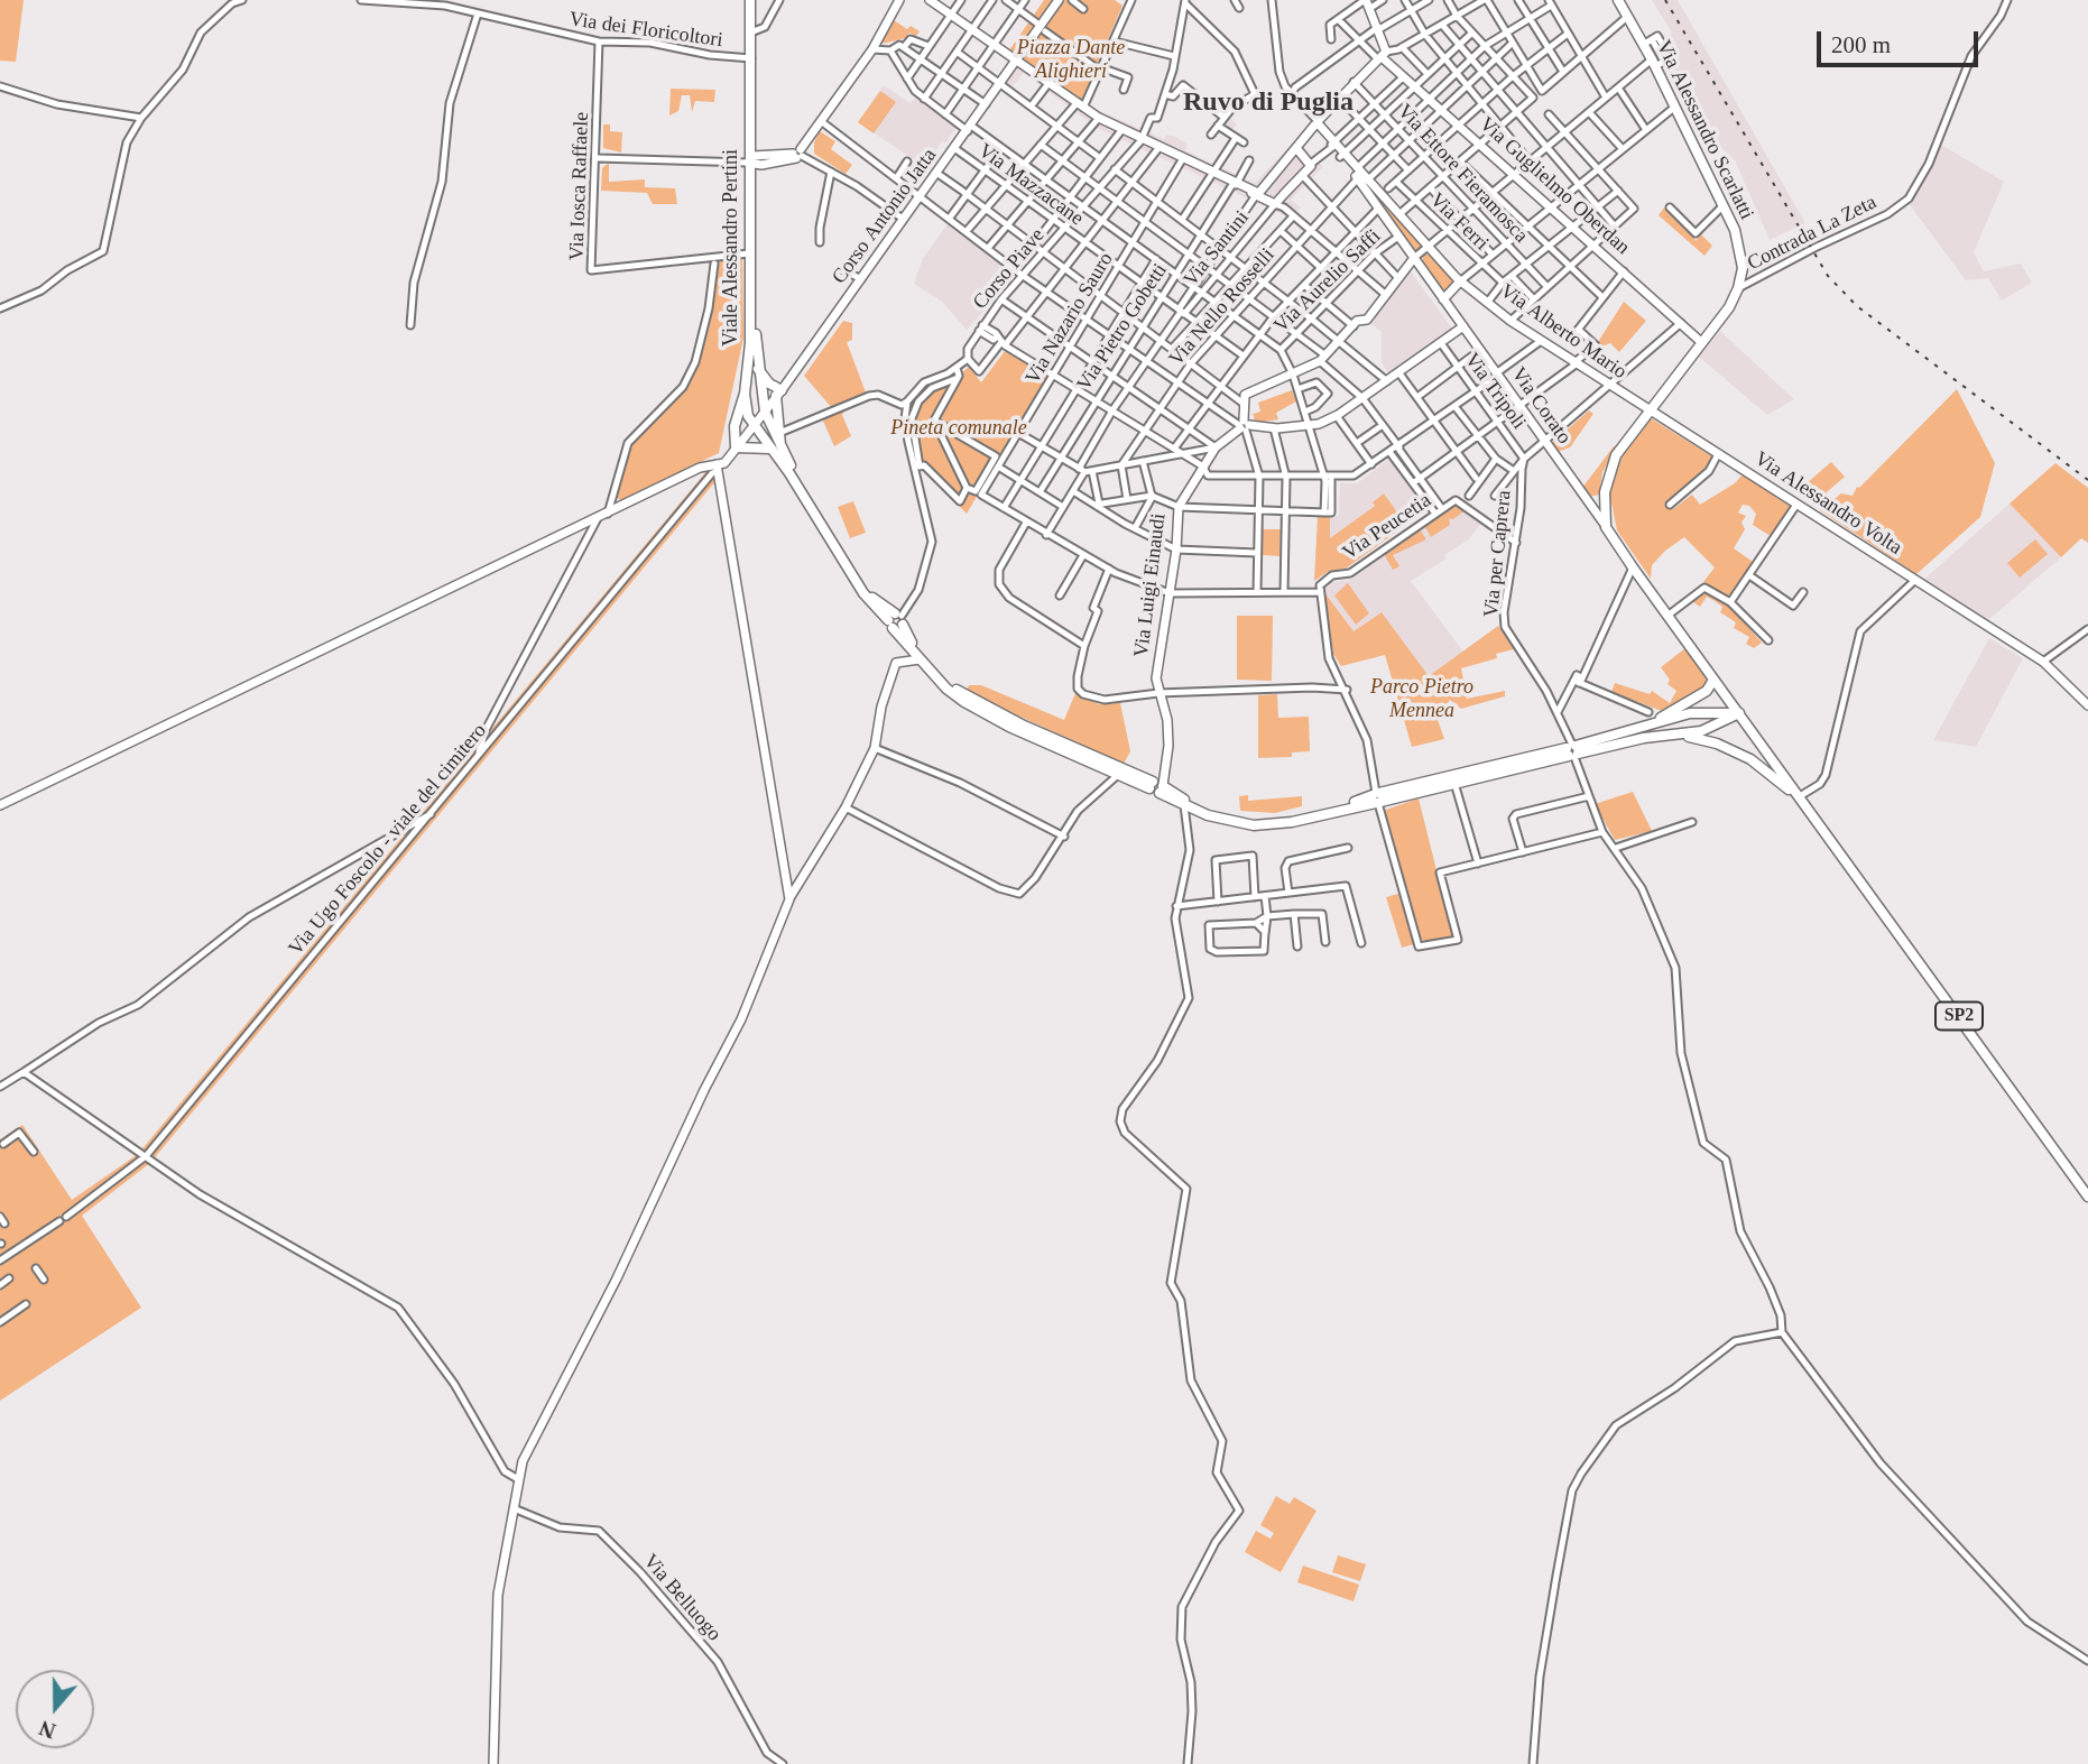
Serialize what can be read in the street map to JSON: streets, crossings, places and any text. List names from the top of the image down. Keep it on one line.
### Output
{"streets":{"main road":["Via Alessandro Scarlatti","Via Guglielmo Oberdan","Corso Antonio Jatta","Viale Alessandro Pertini","Via Alberto Mario","Via Corato","Via Alessandro Volta","Via Luigi Einaudi","SP2"],"street":["Via dei Floricoltori","Via Ettore Fieramosca","Via Mazzacane","Via Iosca Raffaele","Via Ferri","Contrada La Zeta","Via Santini","Corso Piave","Via Aurelio Saffi","Via Nello Rosselli","Via Nazario Sauro","Via Pietro Gobetti","Via Tripoli","Via Peucetia","Via per Caprera","Via Ugo Foscolo - viale del cimitero","Via Belluogo"]},"crossings":[["Via dei Floricoltori","Via Iosca Raffaele"],["Via dei Floricoltori","Viale Alessandro Pertini"],["Via Alessandro Scarlatti","Via Guglielmo Oberdan"],["Via Alessandro Scarlatti","Contrada La Zeta"],["Via Alessandro Scarlatti","Via Alberto Mario"],["Via Alessandro Scarlatti","Via Corato"],["Via Alessandro Scarlatti","Via Alessandro Volta"],["Via Mazzacane","Corso Antonio Jatta"],["Via Mazzacane","Via Santini"],["Via Mazzacane","Corso Piave"],["Via Mazzacane","Via Nello Rosselli"],["Via Mazzacane","Via Nazario Sauro"],["Via Mazzacane","Via Pietro Gobetti"],["Via Iosca Raffaele","Viale Alessandro Pertini"],["Corso Antonio Jatta","Viale Alessandro Pertini"],["Viale Alessandro Pertini","Via Luigi Einaudi"],["Via Aurelio Saffi","Via Corato"],["Via Nello Rosselli","Via Alberto Mario"],["Via Nello Rosselli","Via Corato"],["Via Alberto Mario","Via Corato"],["Via Alberto Mario","Via Alessandro Volta"],["Via Tripoli","Via per Caprera"],["Via Peucetia","Via per Caprera"]],"districts":["Ruvo di Puglia"],"parks":["Piazza Dante Alighieri","Pineta comunale","Parco Pietro Mennea"],"scale_bar":"200 m","north":"bottom"}
